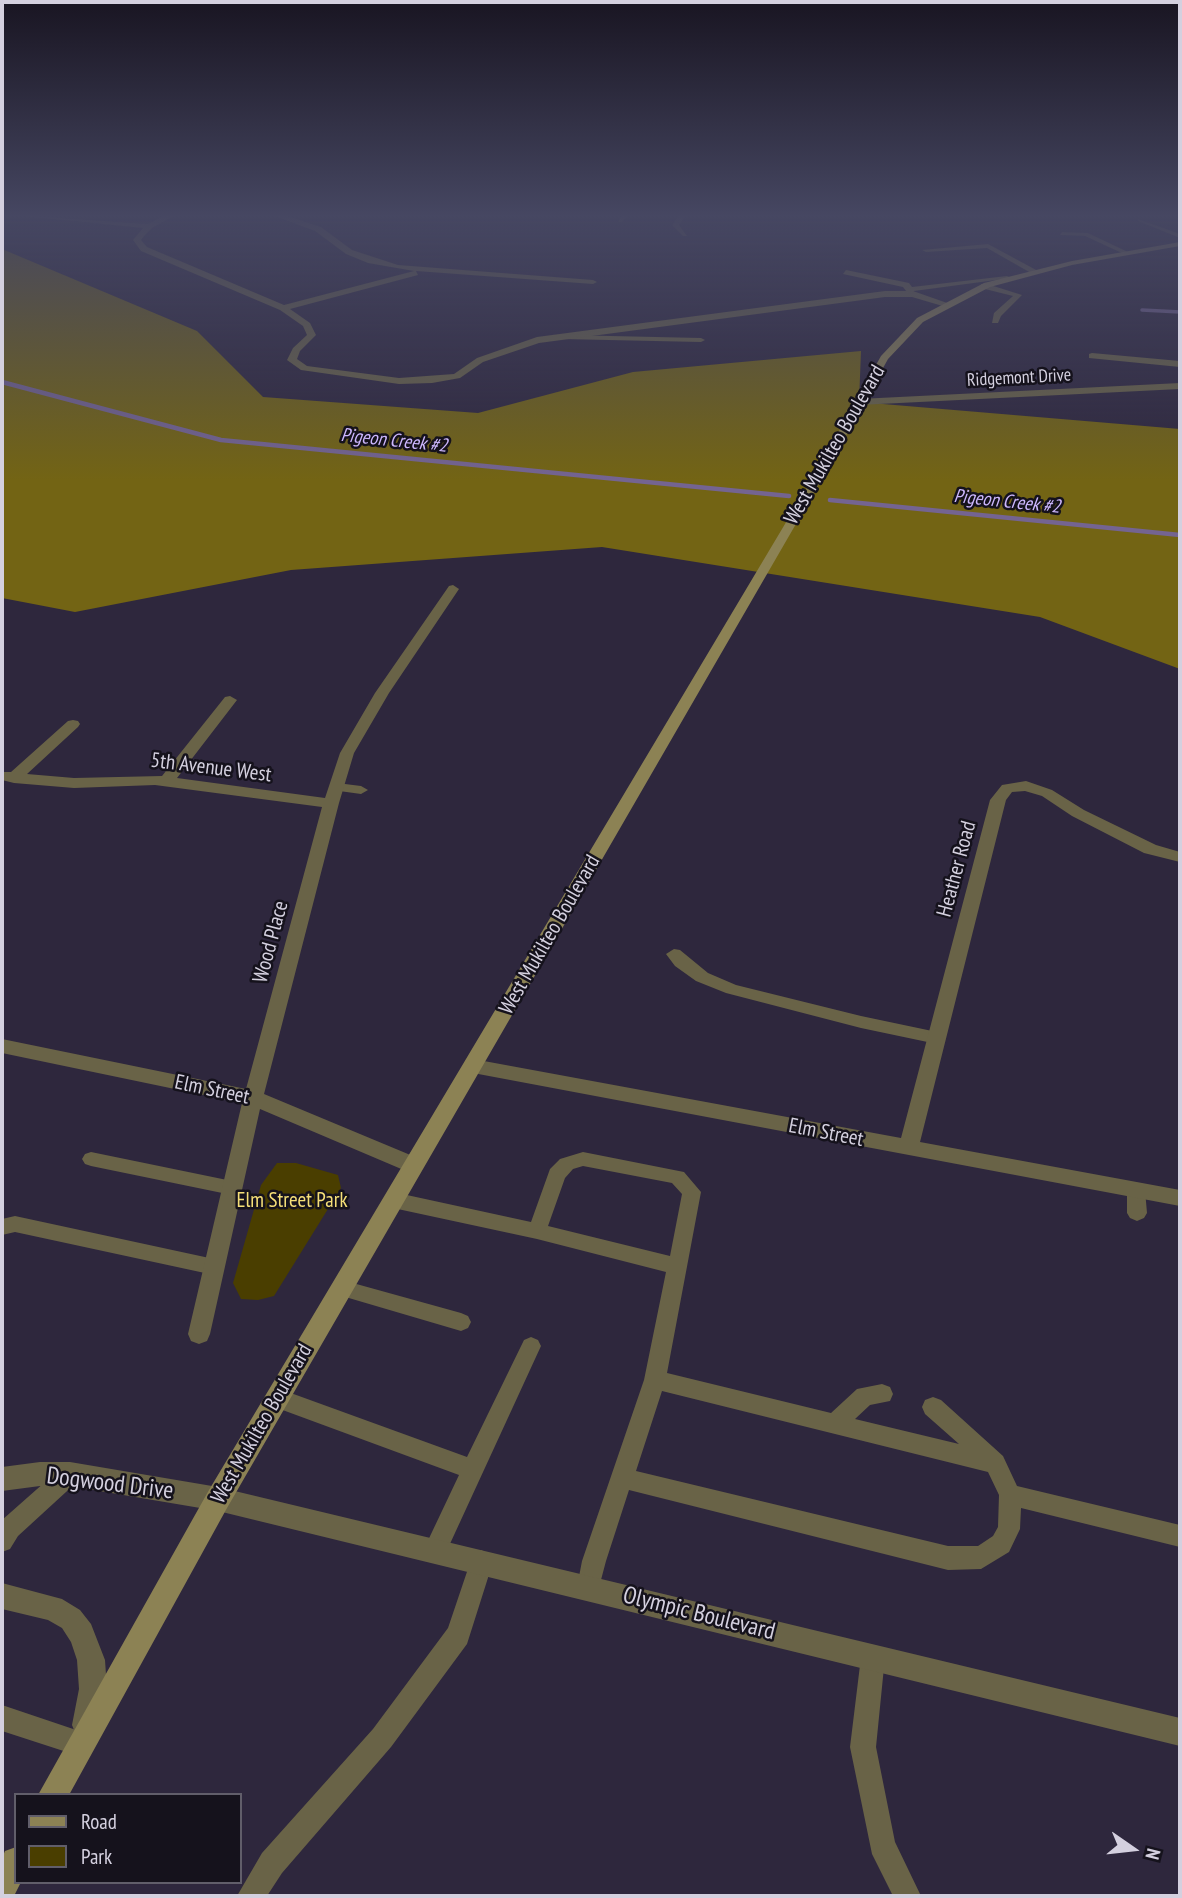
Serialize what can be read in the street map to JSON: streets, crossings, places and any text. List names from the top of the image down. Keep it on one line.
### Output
{"streets":{"main road":["West Mukilteo Boulevard"],"street":["Ridgemont Drive","5th Avenue West","Heather Road","Wood Place","Elm Street","Dogwood Drive","Olympic Boulevard"]},"crossings":[["Ridgemont Drive","West Mukilteo Boulevard"],["West Mukilteo Boulevard","Elm Street"],["West Mukilteo Boulevard","Dogwood Drive"],["West Mukilteo Boulevard","Olympic Boulevard"],["5th Avenue West","Wood Place"],["Heather Road","Elm Street"],["Wood Place","Elm Street"],["Dogwood Drive","Olympic Boulevard"]],"water":["Pigeon Creek #2"],"parks":["Elm Street Park"],"legend":["Road","Park"],"north":"right"}
